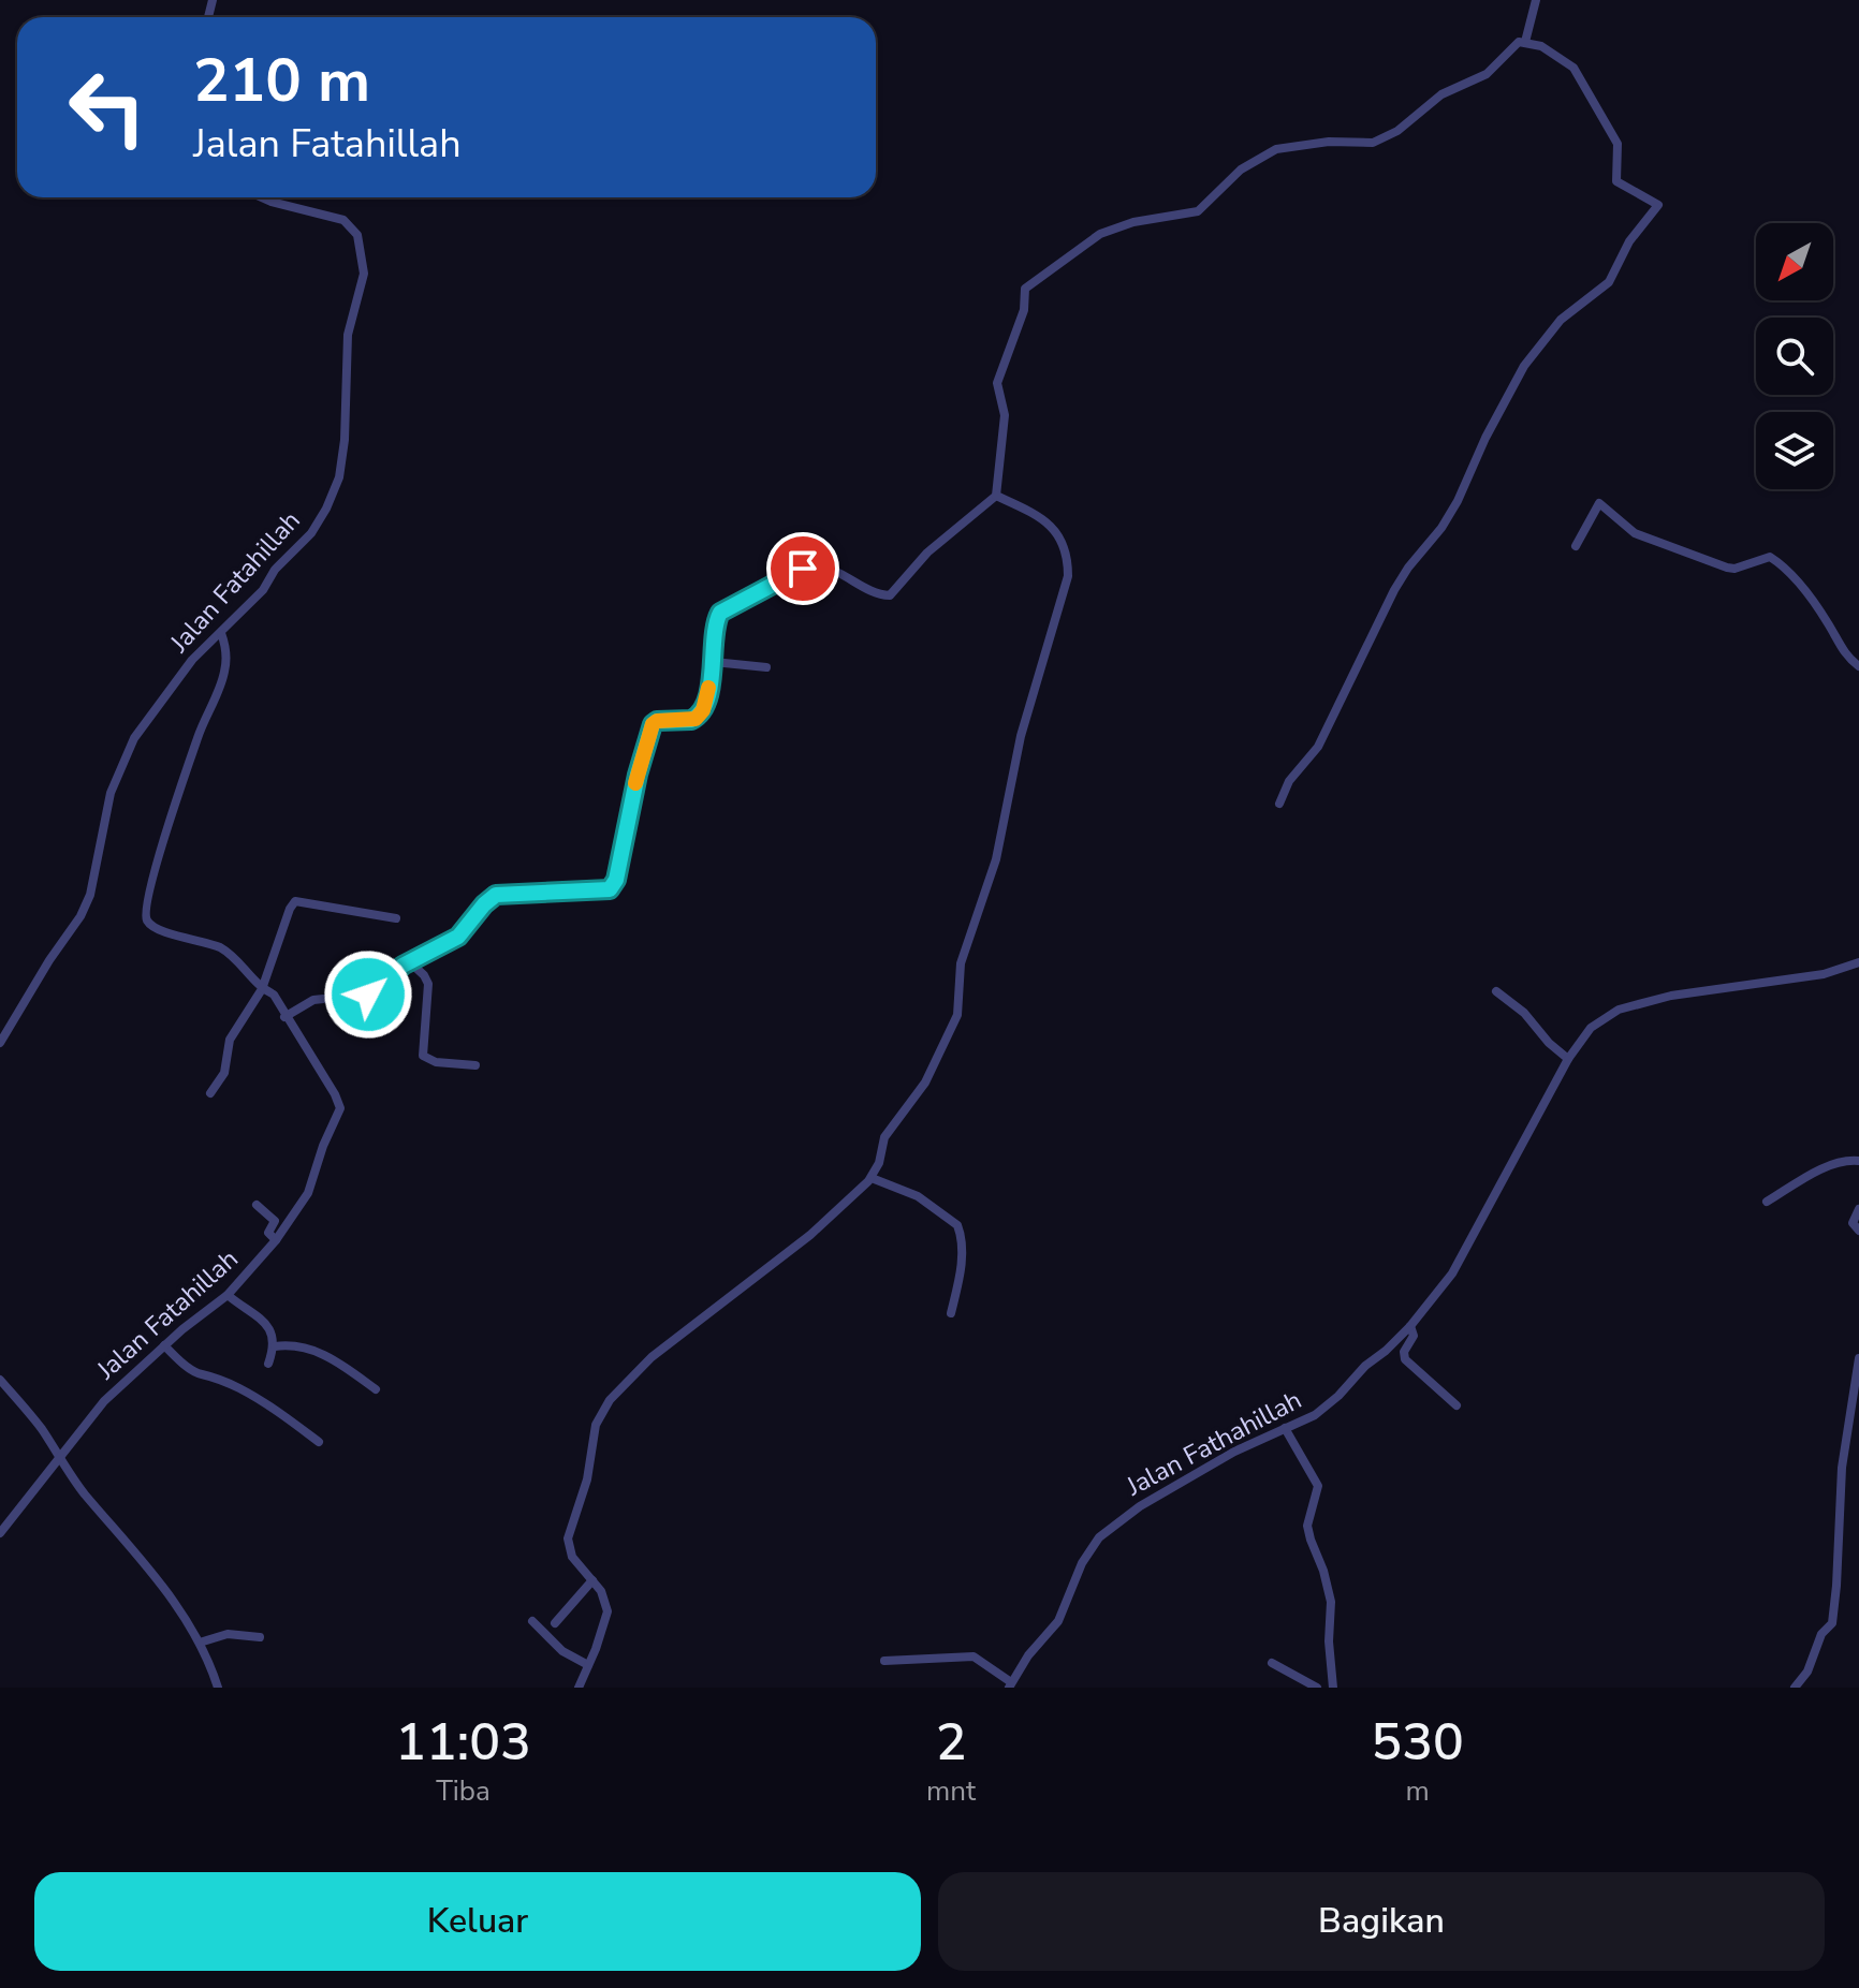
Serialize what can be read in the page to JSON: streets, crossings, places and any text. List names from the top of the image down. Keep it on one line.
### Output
{"streets":{"street":["Jalan Fatahillah","Jalan Fathahillah"]},"north":"bottom left","page":{"turn":["210 m","Jalan Fatahillah"],"eta":["11:03","Tiba","2","mnt","530","m"],"buttons":["Keluar","Bagikan"]}}
